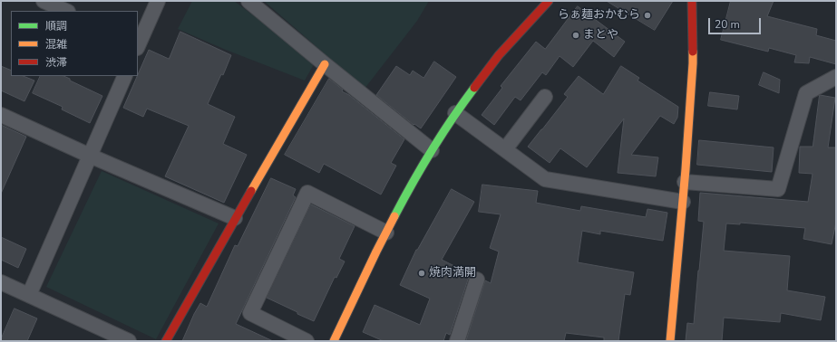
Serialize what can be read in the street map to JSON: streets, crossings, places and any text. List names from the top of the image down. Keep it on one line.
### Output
{"places":["らぁ麺おかむら","まとや","焼肉満開"],"legend":["順調","混雑","渋滞"],"scale_bar":"20 m"}
